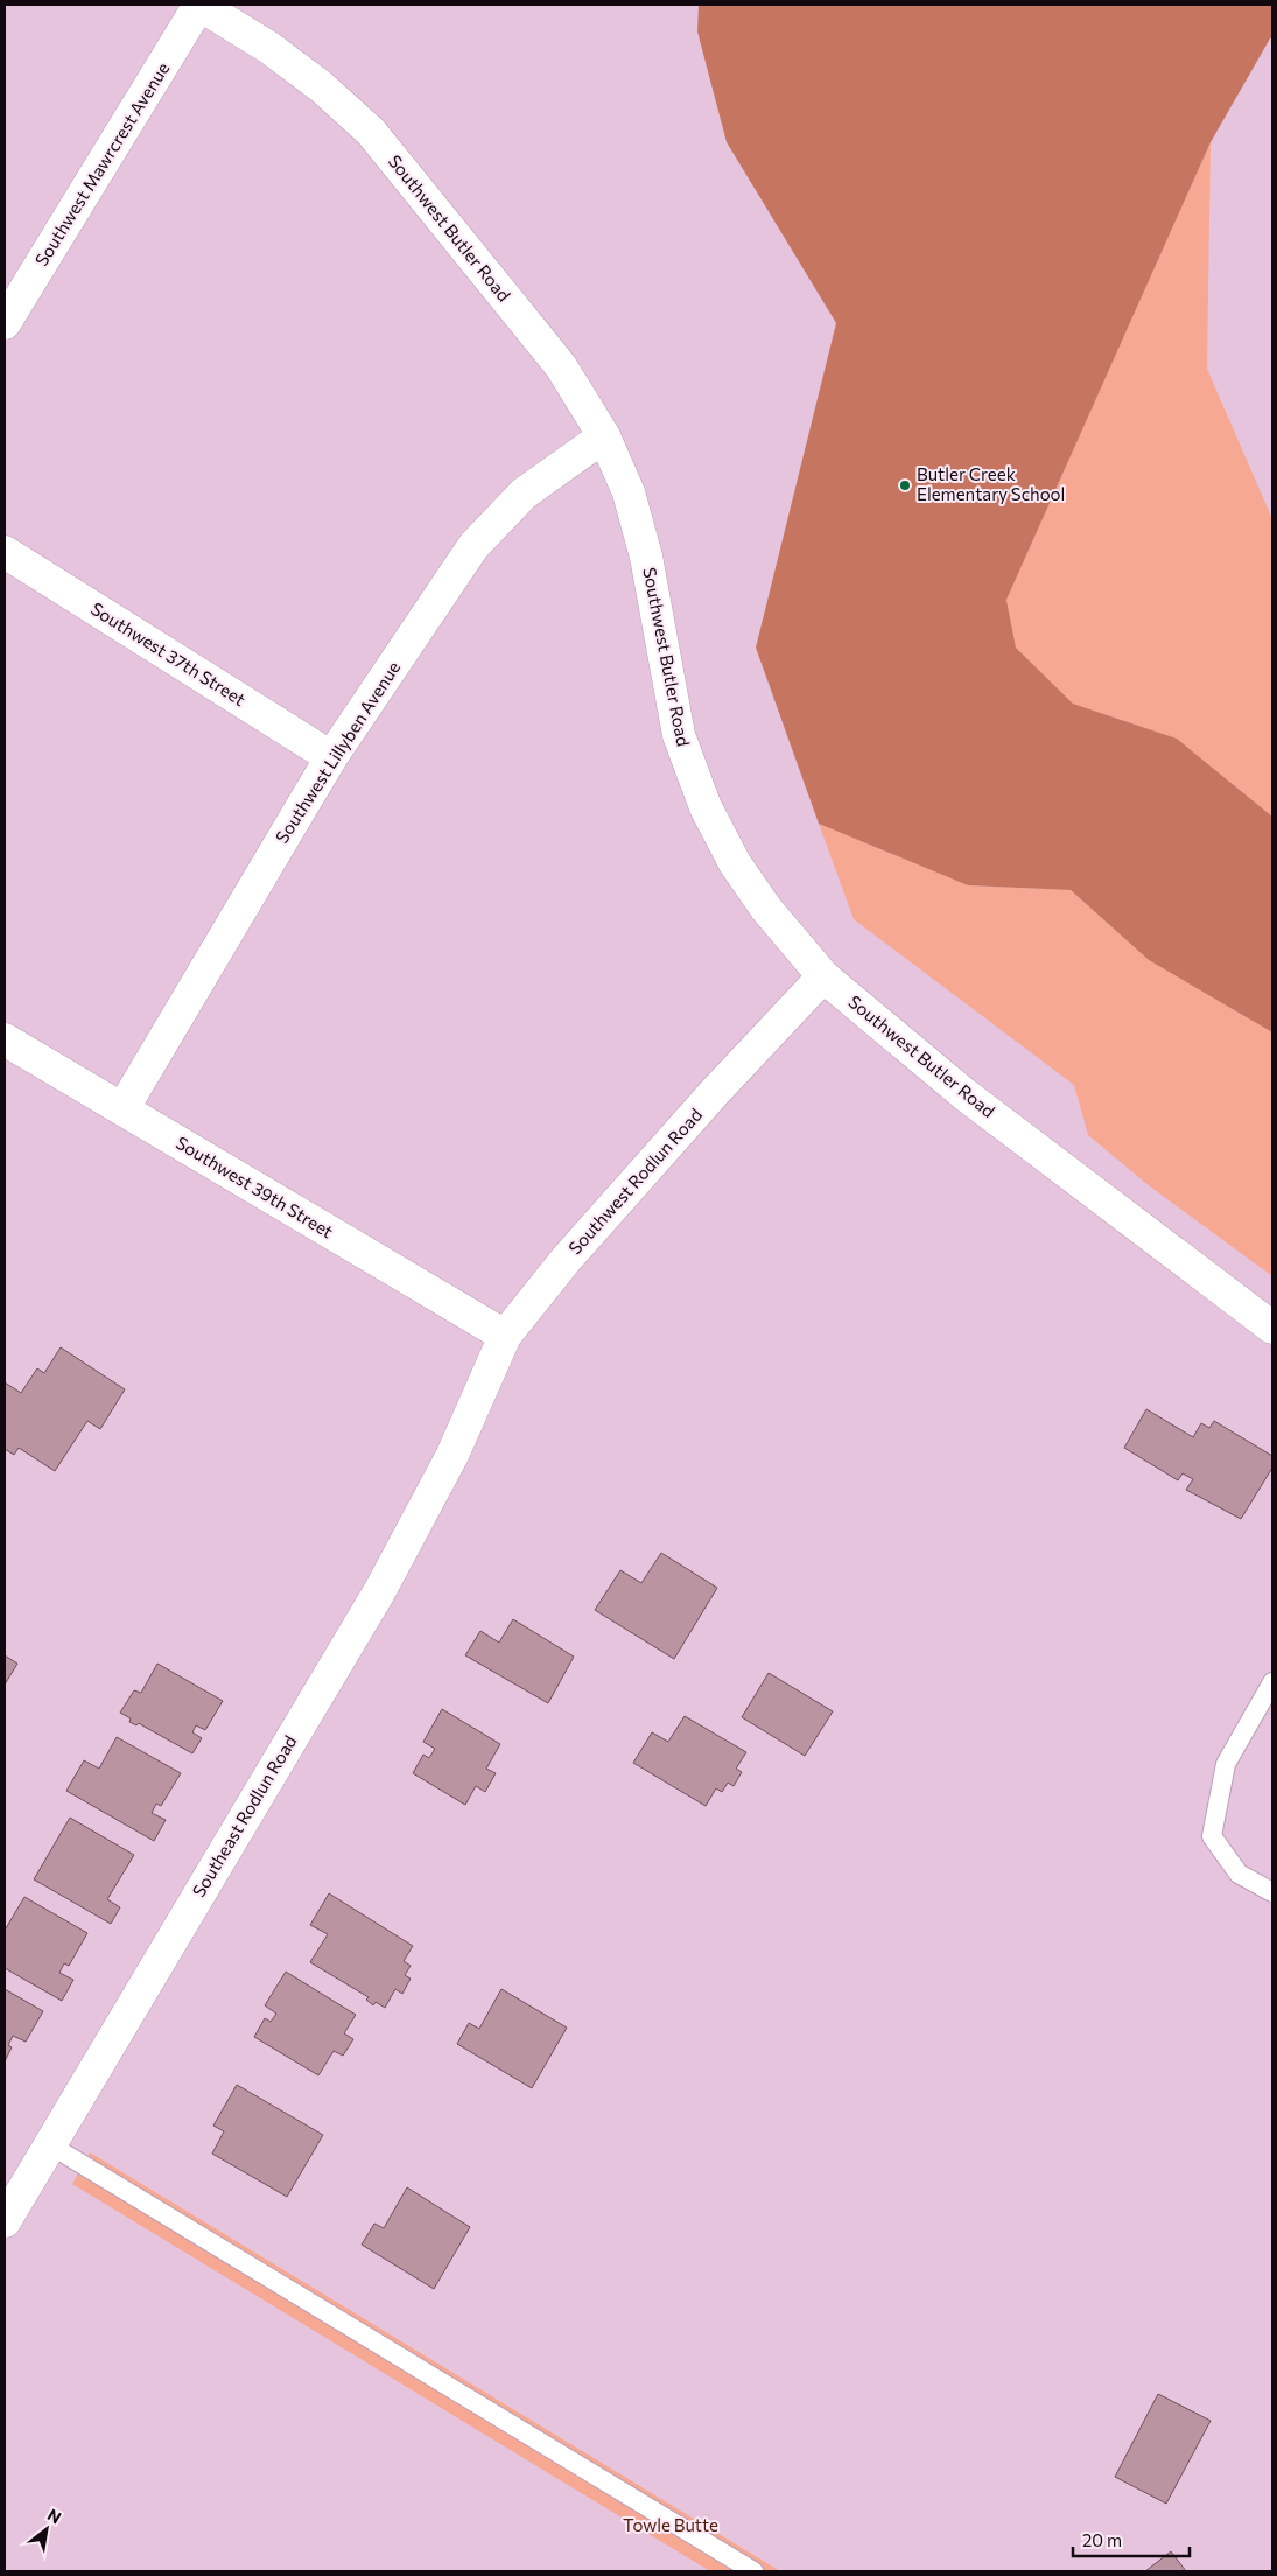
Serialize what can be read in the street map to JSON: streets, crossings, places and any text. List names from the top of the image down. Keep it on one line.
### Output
{"streets":{"street":["Southwest Mawrcrest Avenue","Southwest Butler Road","Southwest 37th Street","Southwest Lillyben Avenue","Southwest Rodlun Road","Southwest 39th Street","Southeast Rodlun Road"]},"crossings":[["Southwest Mawrcrest Avenue","Southwest Butler Road"],["Southwest Butler Road","Southwest Lillyben Avenue"],["Southwest Butler Road","Southwest Rodlun Road"],["Southwest 37th Street","Southwest Lillyben Avenue"],["Southwest Lillyben Avenue","Southwest 39th Street"],["Southwest Rodlun Road","Southwest 39th Street"],["Southwest Rodlun Road","Southeast Rodlun Road"]],"parks":["Towle Butte"],"places":["Butler Creek Elementary School"],"scale_bar":"20 m","north":"top right"}
